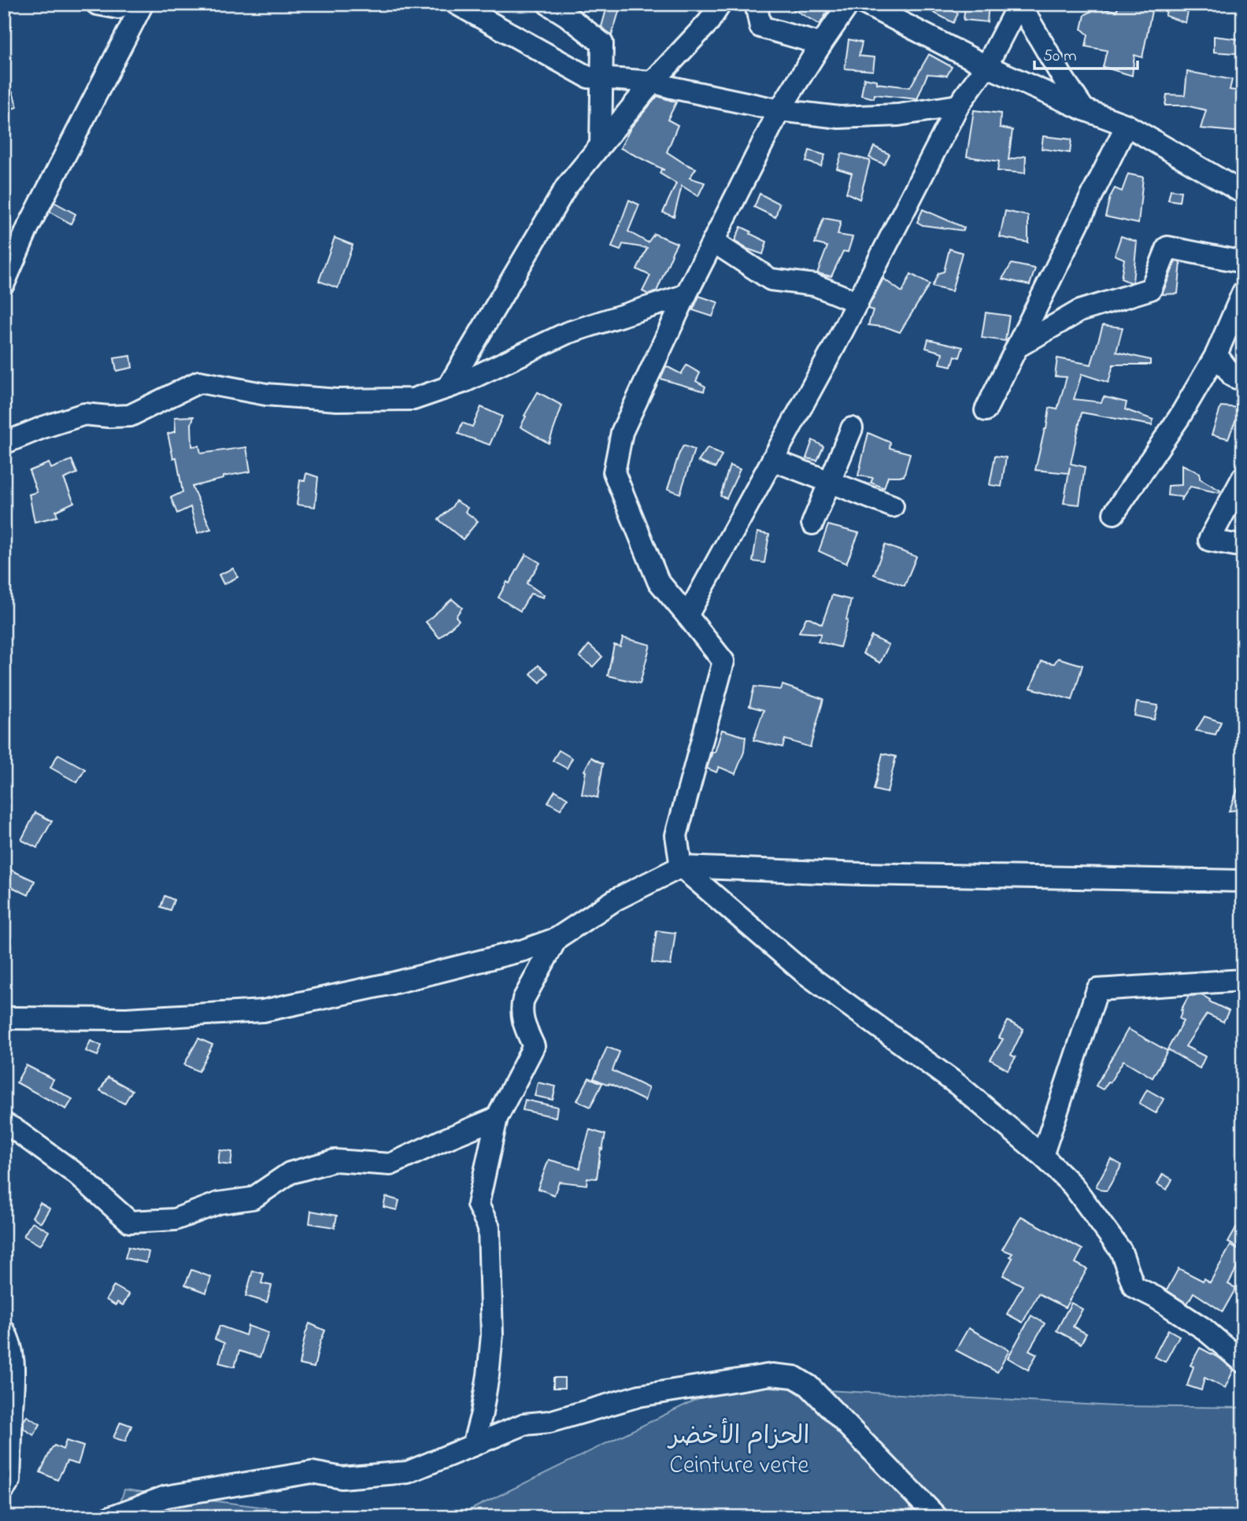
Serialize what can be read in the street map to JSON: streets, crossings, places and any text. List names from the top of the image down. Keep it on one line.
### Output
{"parks":["الحزام الأخضر Ceinture verte"],"scale_bar":"50 m"}
